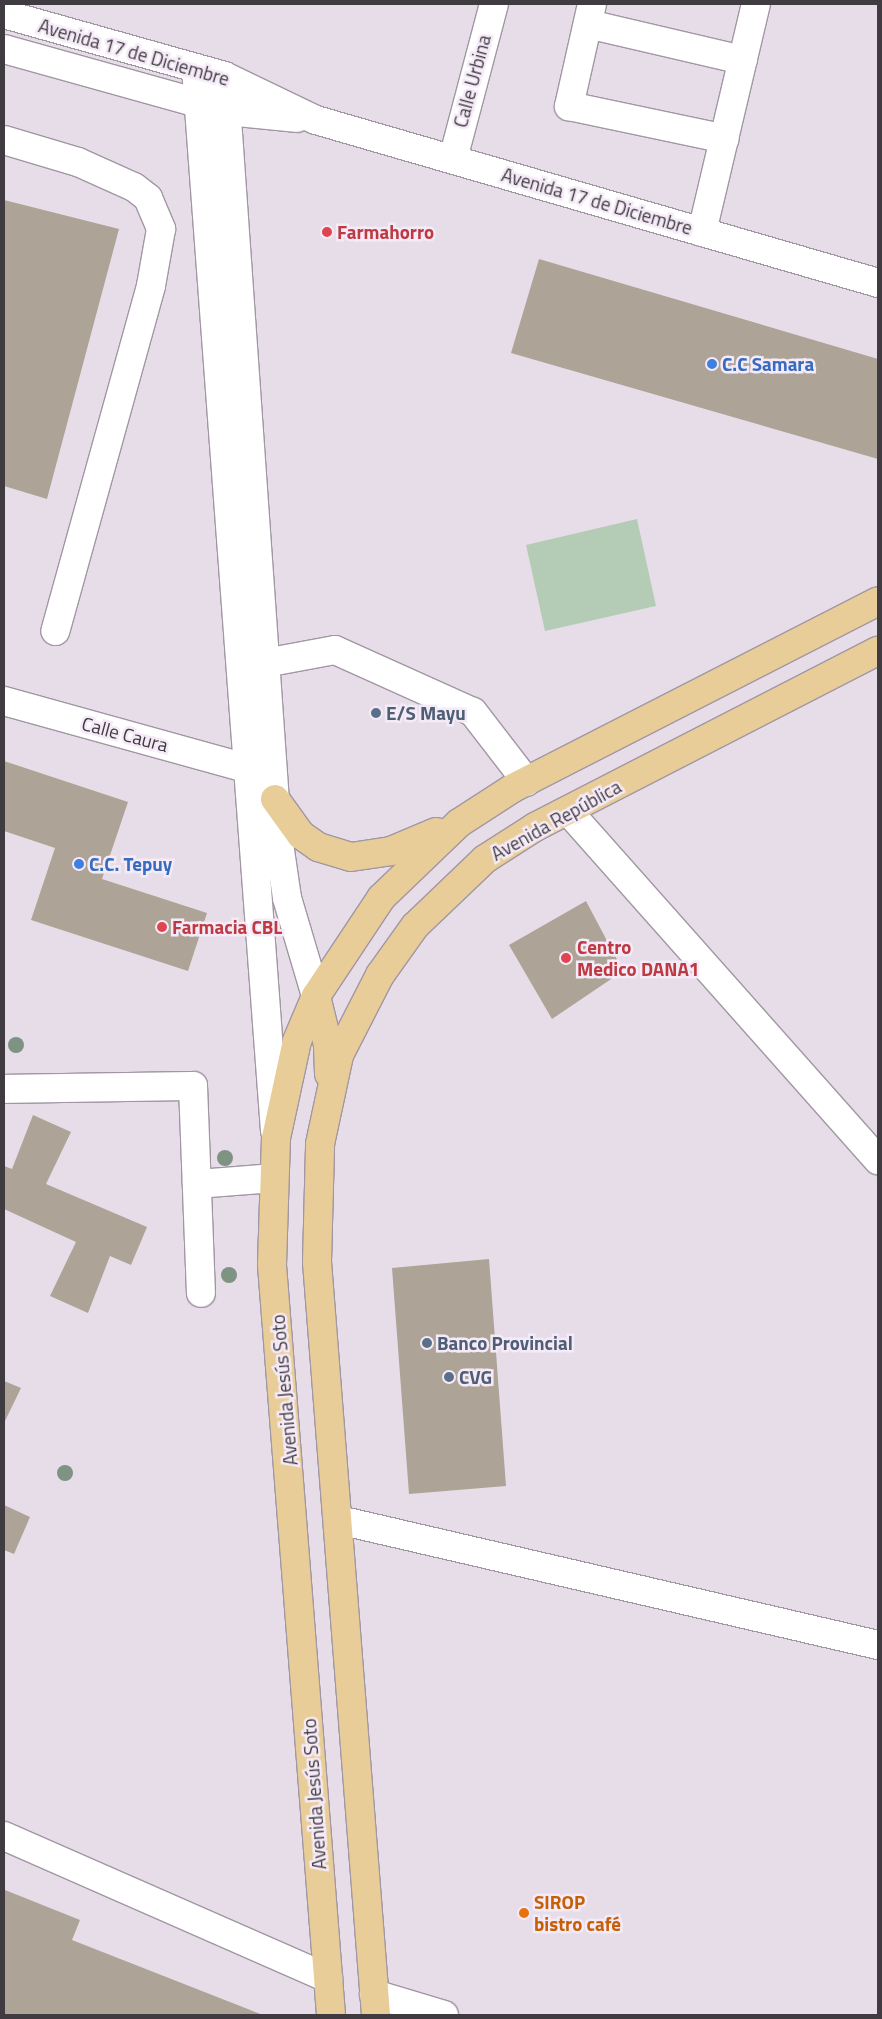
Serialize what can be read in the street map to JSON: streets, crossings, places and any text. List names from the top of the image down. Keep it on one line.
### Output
{"streets":{"main road":["Avenida República","Avenida Jesús Soto"],"street":["Avenida 17 de Diciembre","Calle Urbina","Calle Caura"]},"crossings":[["Avenida 17 de Diciembre","Calle Urbina"]],"places":["Farmahorro","C.C Samara","E/S Mayu","C.C. Tepuy","Farmacia CBL","Centro Medico DANA1","Banco Provincial","CVG","SIROP bistro café"]}
